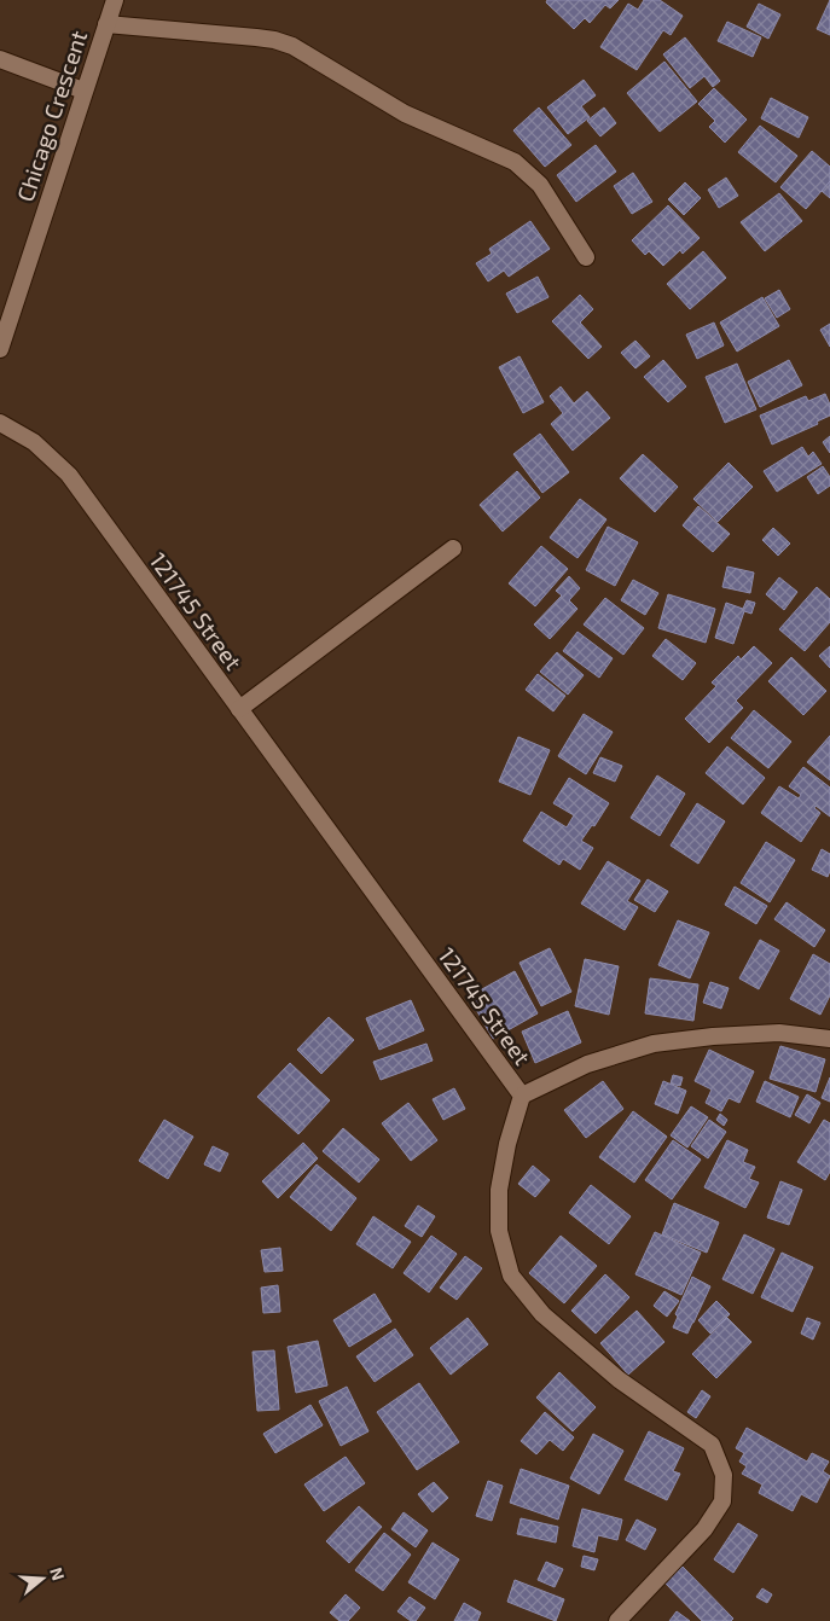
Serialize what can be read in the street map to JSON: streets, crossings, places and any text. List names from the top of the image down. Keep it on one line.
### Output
{"streets":{"street":["Chicago Crescent","121745 Street"]},"north":"right"}
